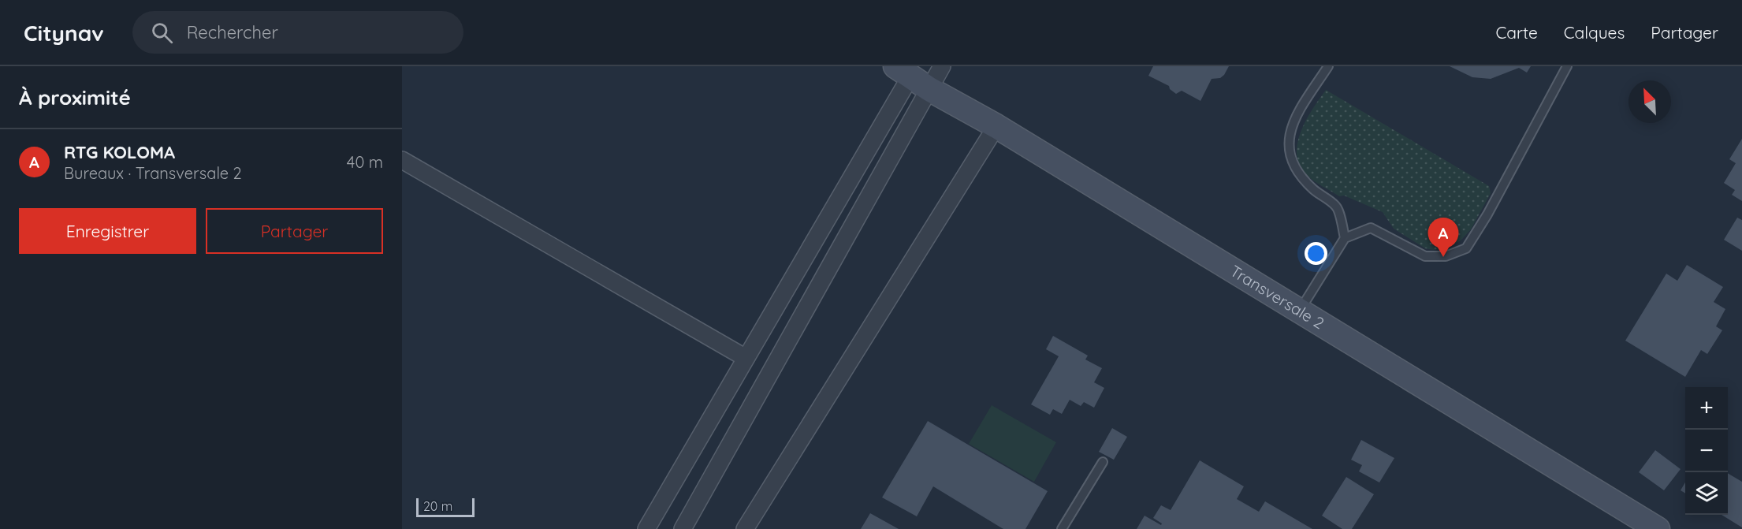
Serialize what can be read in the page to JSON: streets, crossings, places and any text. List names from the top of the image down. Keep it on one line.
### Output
{"streets":{"main road":["Transversale 2"]},"scale_bar":"20 m","north":"top left","page":{"header":"Citynav","search":"Rechercher","nav":["Carte","Calques","Partager"],"heading":"À proximité","list":[{"mark":"A","name":"RTG KOLOMA","note":"Bureaux · Transversale 2","value":"40 m"}],"buttons":["Enregistrer","Partager"],"pins":"A","map_buttons":["+","−"],"scale":"20 m"}}
